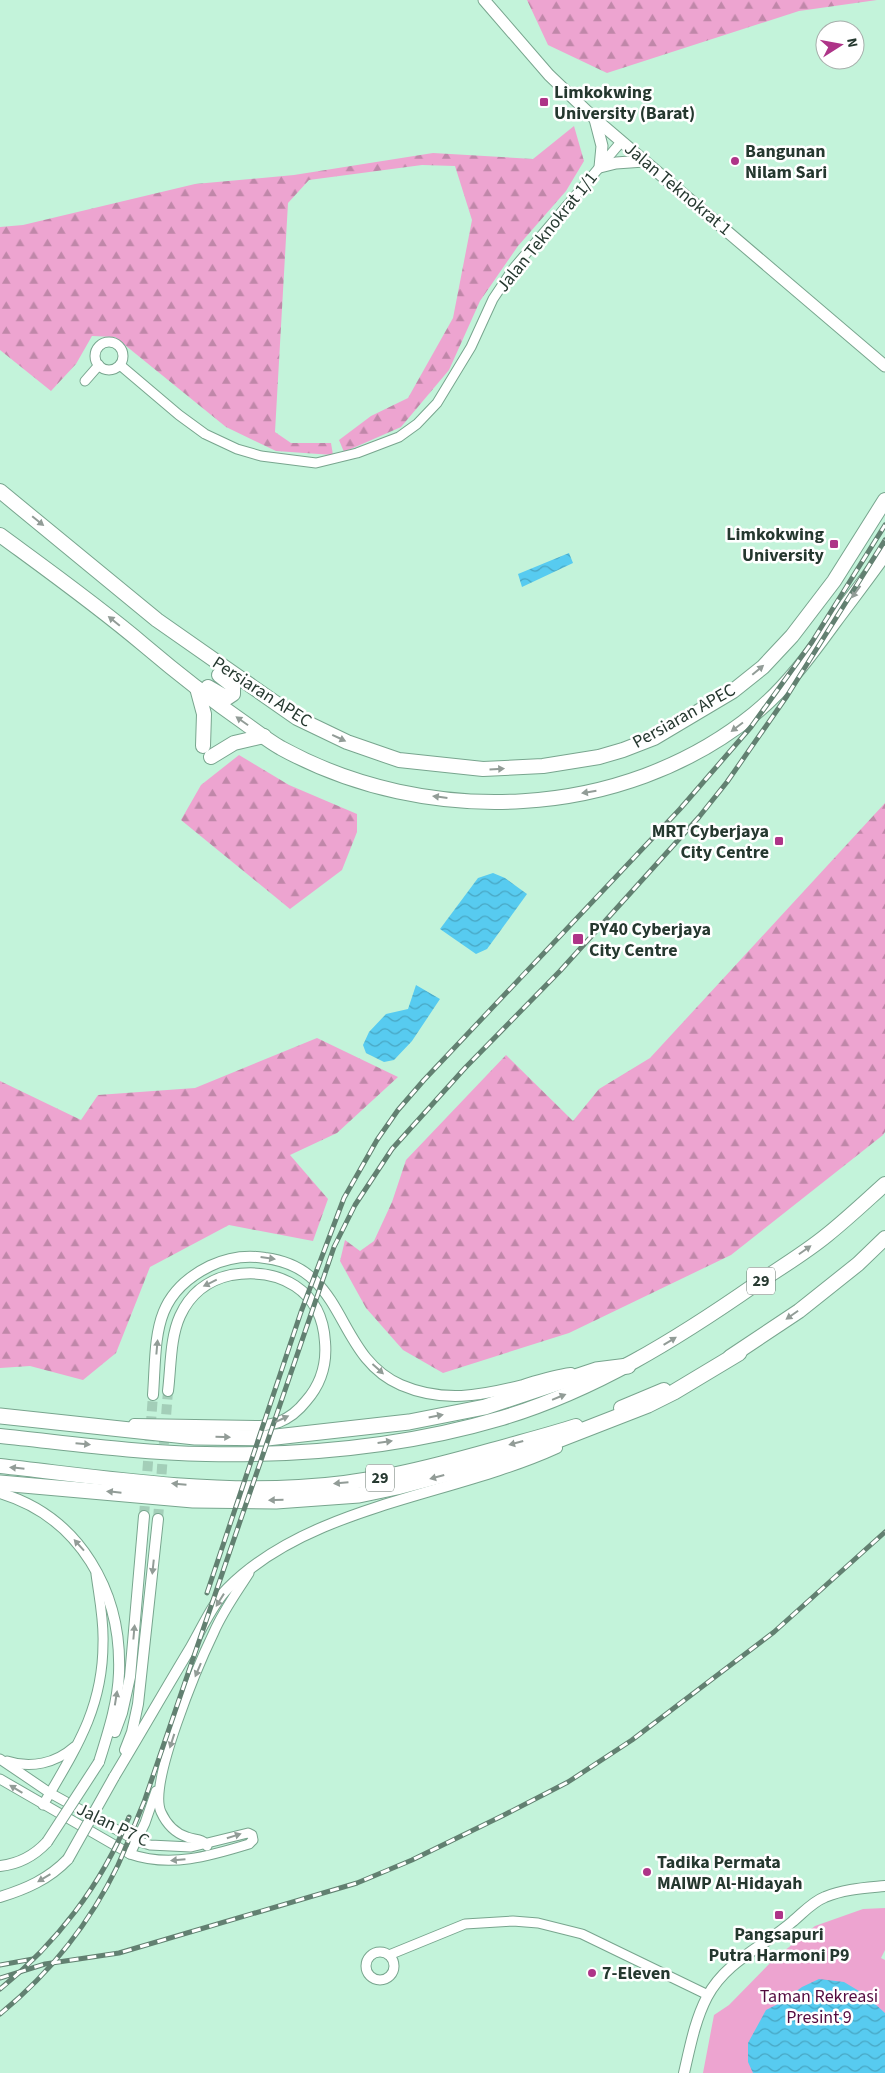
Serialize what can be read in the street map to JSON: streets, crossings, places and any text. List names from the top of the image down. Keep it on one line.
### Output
{"streets":{"main road":["Jalan Teknokrat 1","Persiaran APEC","29"],"street":["Jalan Teknokrat 1/1","Jalan P7 C"]},"crossings":[["Jalan Teknokrat 1","Jalan Teknokrat 1/1"]],"parks":["Taman Rekreasi Presint 9"],"places":{"transit":["Limkokwing University (Barat)","Limkokwing University","MRT Cyberjaya City Centre","PY40 Cyberjaya City Centre","Pangsapuri Putra Harmoni P9"],"other":["Bangunan Nilam Sari","Tadika Permata MAIWP Al-Hidayah","7-Eleven"]},"north":"right"}
